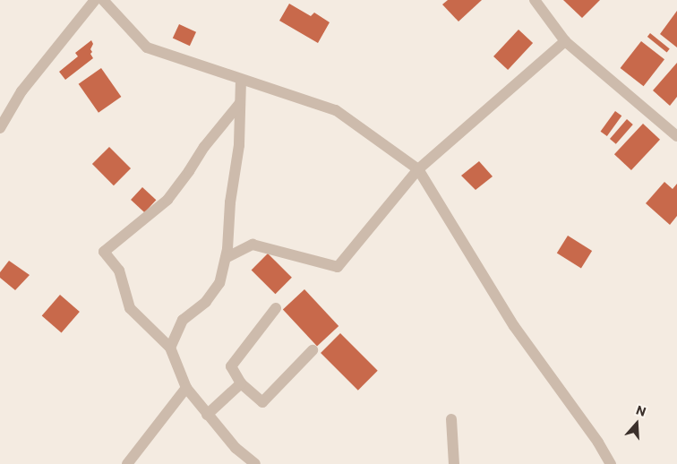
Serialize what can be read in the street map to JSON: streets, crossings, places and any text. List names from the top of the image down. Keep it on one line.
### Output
{"north":"top"}
